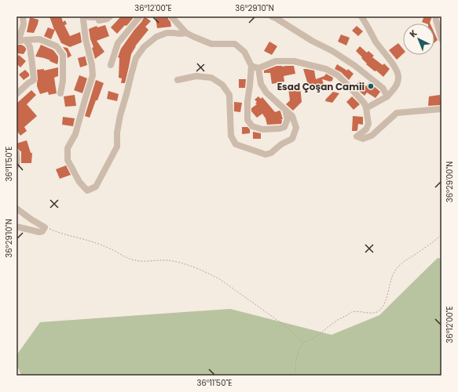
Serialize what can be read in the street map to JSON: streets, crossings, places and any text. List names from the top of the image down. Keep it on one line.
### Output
{"places":["Esad Çoşan Camii"],"north":"top left","coordinates":["36°12'00\"E","36°29'10\"N","36°11'50\"E","36°29'00\"N"]}
